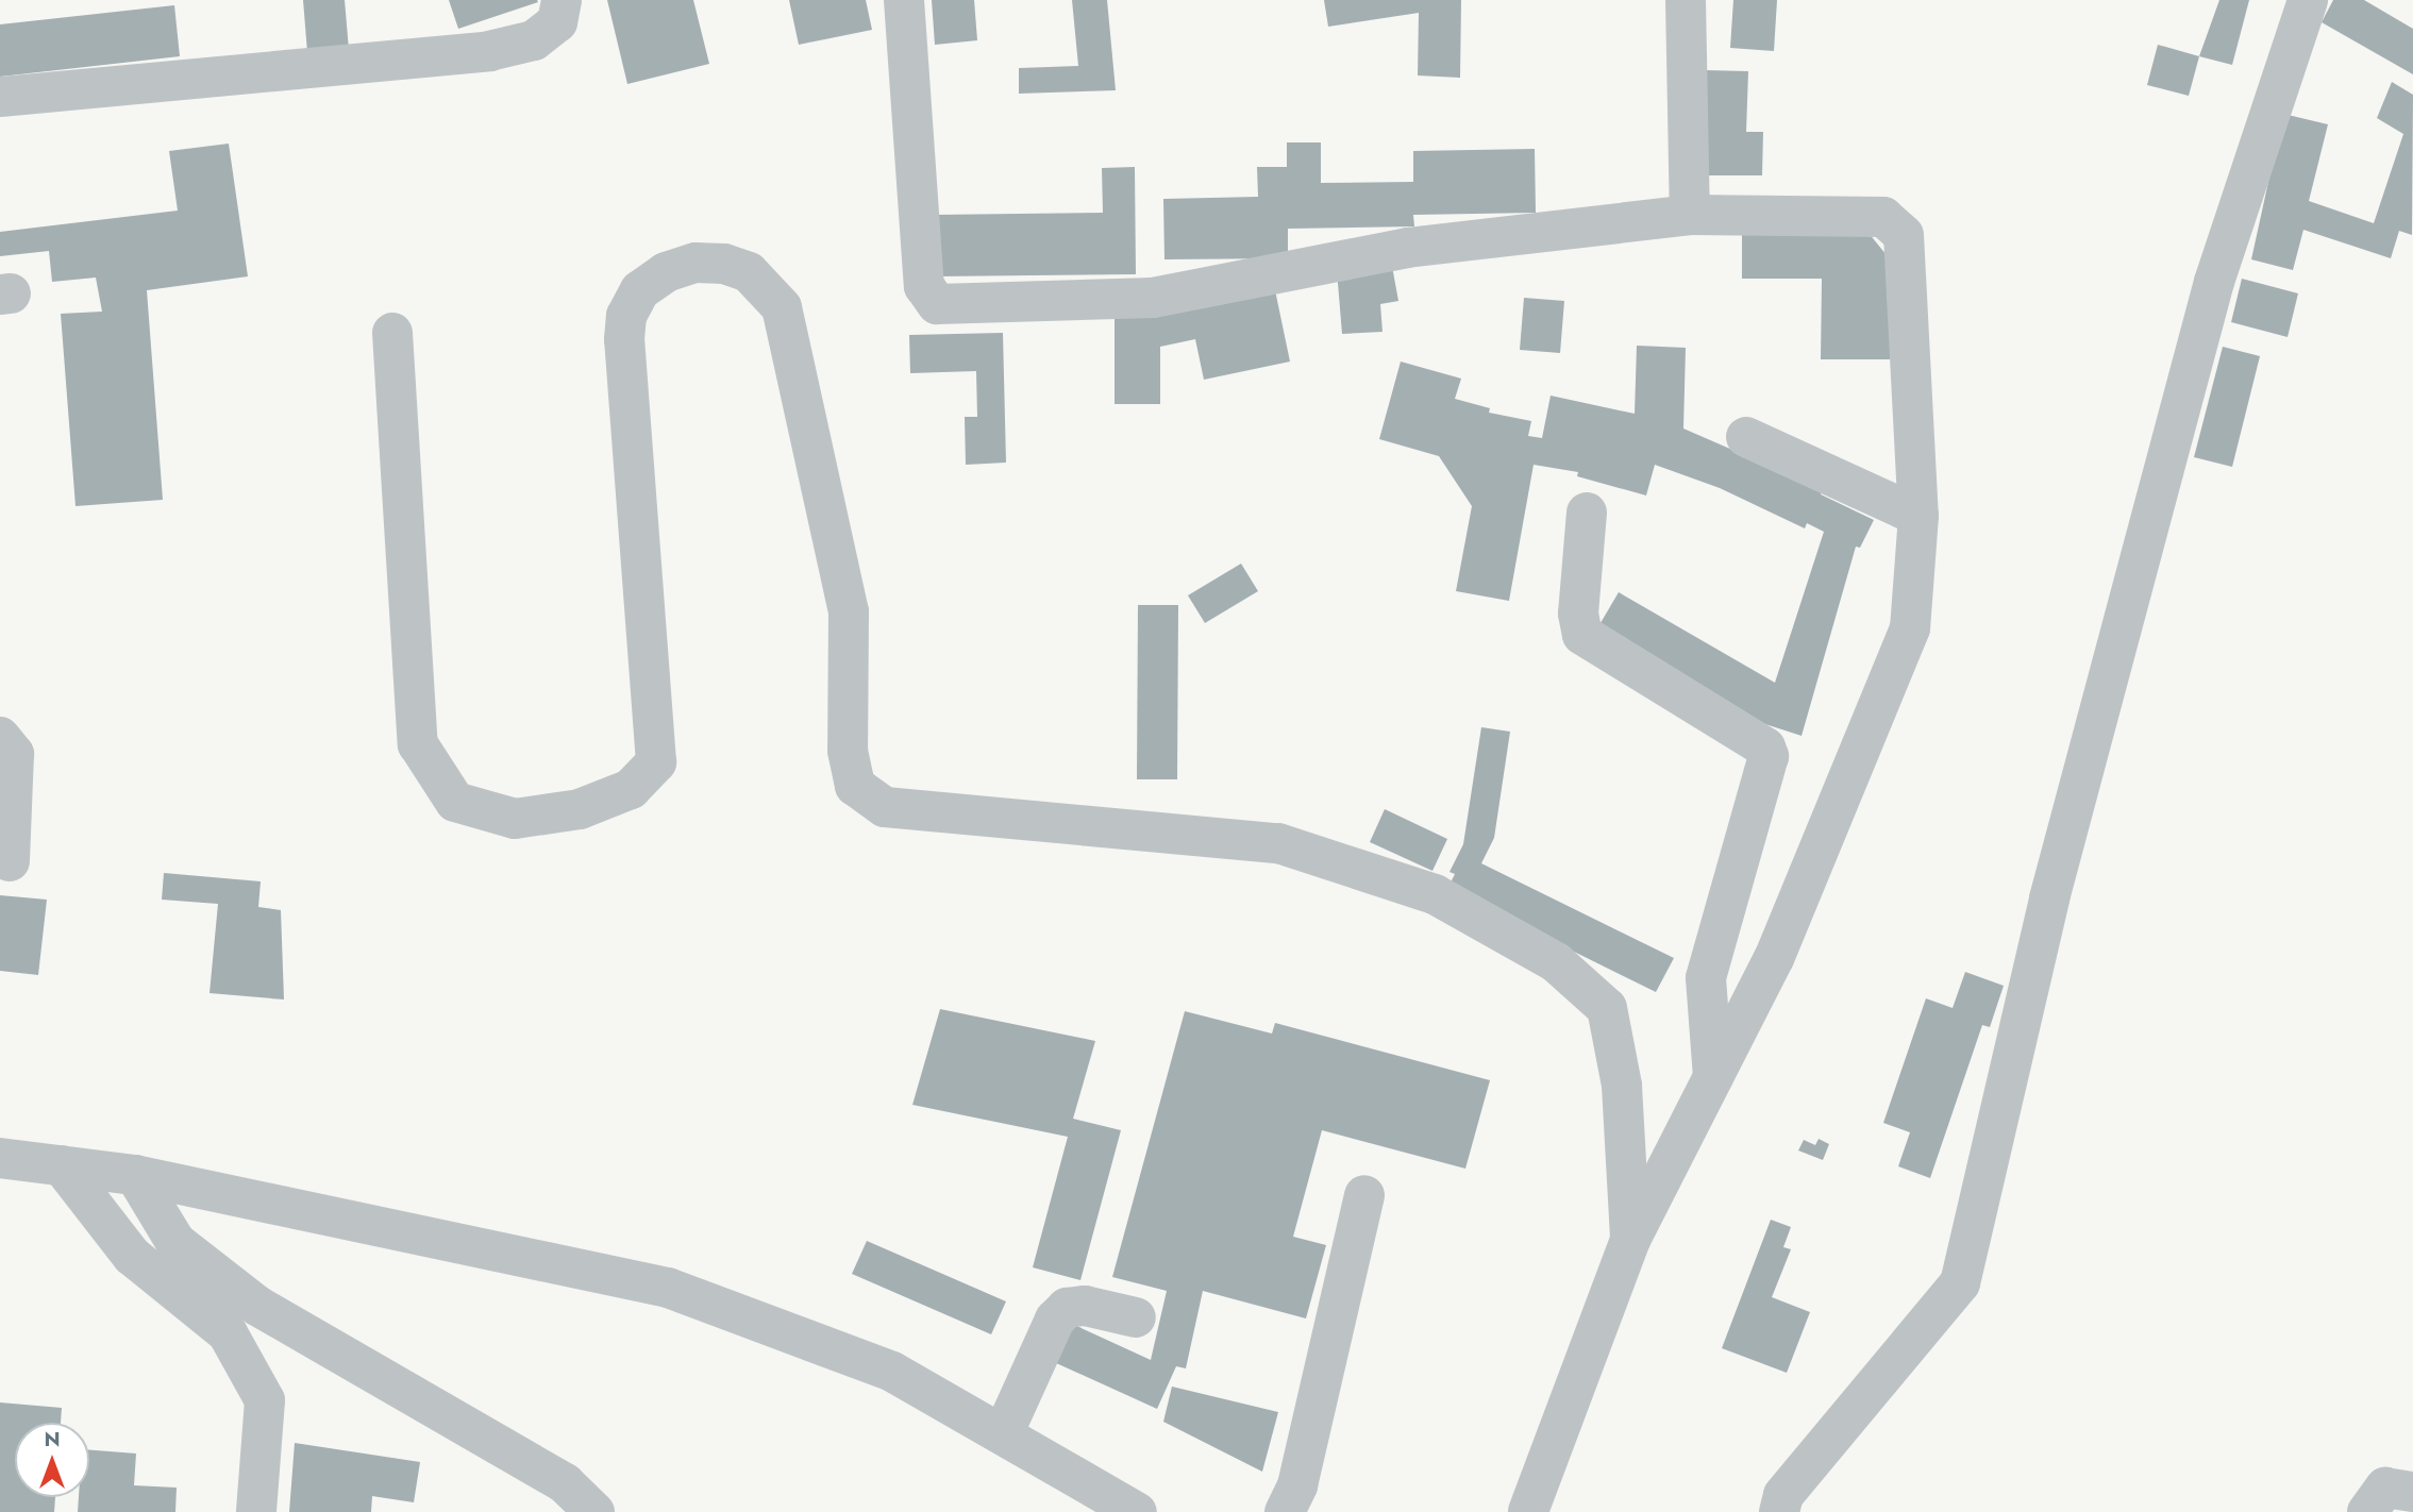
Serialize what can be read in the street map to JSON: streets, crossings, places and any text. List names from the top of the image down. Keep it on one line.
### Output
{"north":"top"}
